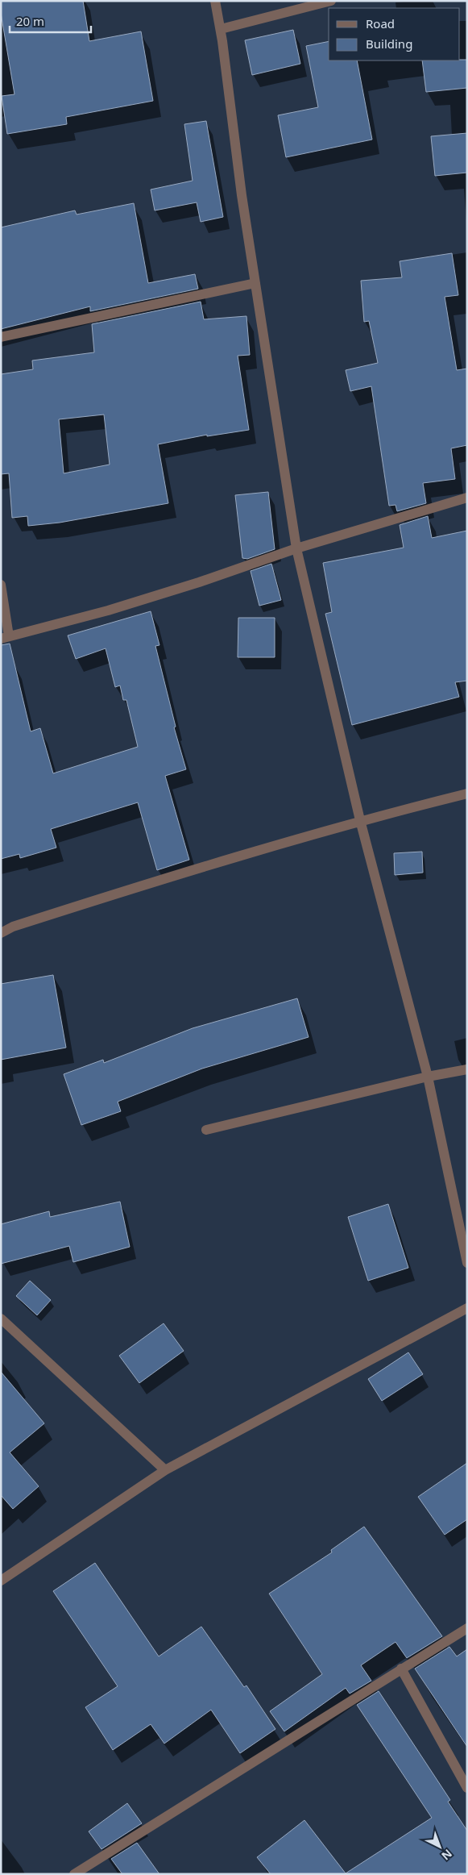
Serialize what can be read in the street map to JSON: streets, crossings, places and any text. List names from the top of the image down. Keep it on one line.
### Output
{"legend":["Road","Building"],"scale_bar":"20 m","north":"bottom right"}
